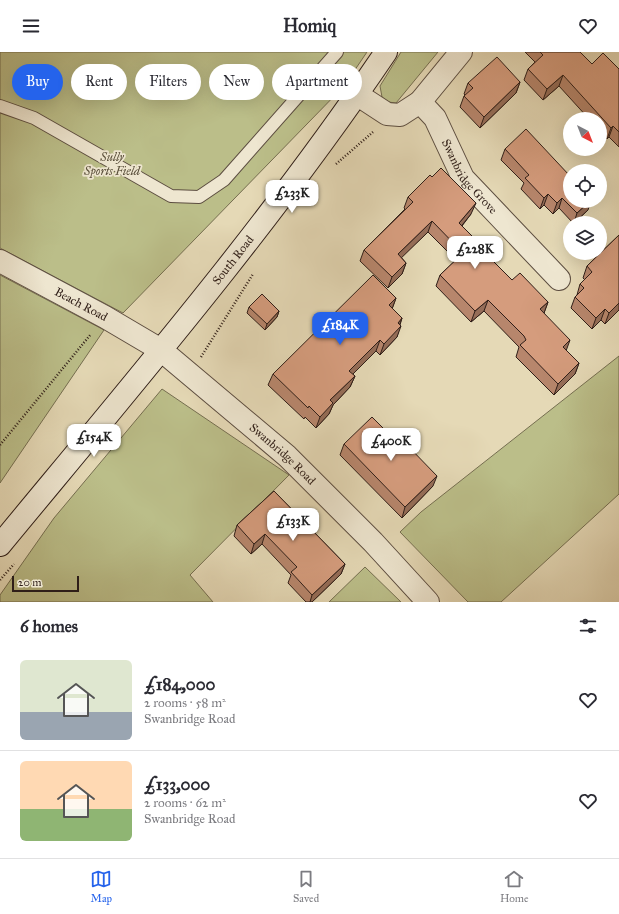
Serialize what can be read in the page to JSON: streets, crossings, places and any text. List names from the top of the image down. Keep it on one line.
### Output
{"streets":{"street":["Swanbridge Grove","South Road","Beach Road","Swanbridge Road"]},"crossings":[["South Road","Beach Road"],["South Road","Swanbridge Road"],["Beach Road","Swanbridge Road"]],"parks":["Sully Sports Field"],"scale_bar":"20 m","north":"bottom right","page":{"header":"Homiq","chip":["Buy","Rent","Filters","New","Apartment"],"price":["£233K","£228K","£184K","£154K","£400K","£133K"],"scale":"20 m","heading":"6 homes","list":[{"name":"£184,000","note":"2 rooms · 58 m² · Swanbridge Road"},{"name":"£133,000","note":"2 rooms · 62 m² · Swanbridge Road"}],"tabs":["Map","Saved","Home"]}}
